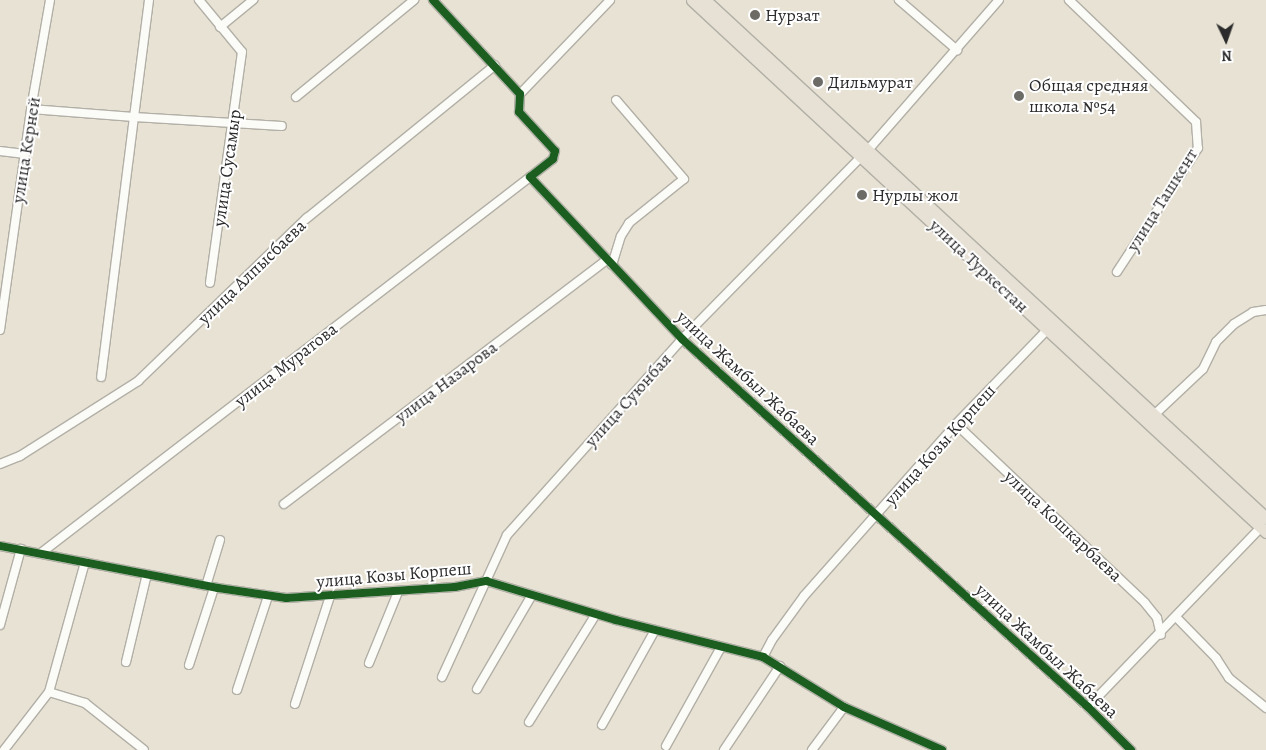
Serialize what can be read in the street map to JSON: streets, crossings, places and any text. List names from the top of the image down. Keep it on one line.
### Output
{"streets":{"highway":["улица Туркестан"],"street":["улица Керней","улица Сусамыр","улица Ташкент","улица Алпысбаева","улица Муратова","улица Жамбыл Жабаева","улица Назарова","улица Суюнбая","улица Козы Корпеш","улица Кошкарбаева"]},"crossings":[["улица Туркестан","улица Суюнбая"],["улица Туркестан","улица Козы Корпеш"],["улица Муратова","улица Жамбыл Жабаева"],["улица Муратова","улица Козы Корпеш"],["улица Жамбыл Жабаева","улица Назарова"],["улица Жамбыл Жабаева","улица Суюнбая"],["улица Жамбыл Жабаева","улица Козы Корпеш"],["улица Суюнбая","улица Козы Корпеш"],["улица Козы Корпеш","улица Кошкарбаева"]],"places":["Нурзат","Дильмурат","Общая средняя школа №54","Нурлы жол"],"north":"bottom"}
